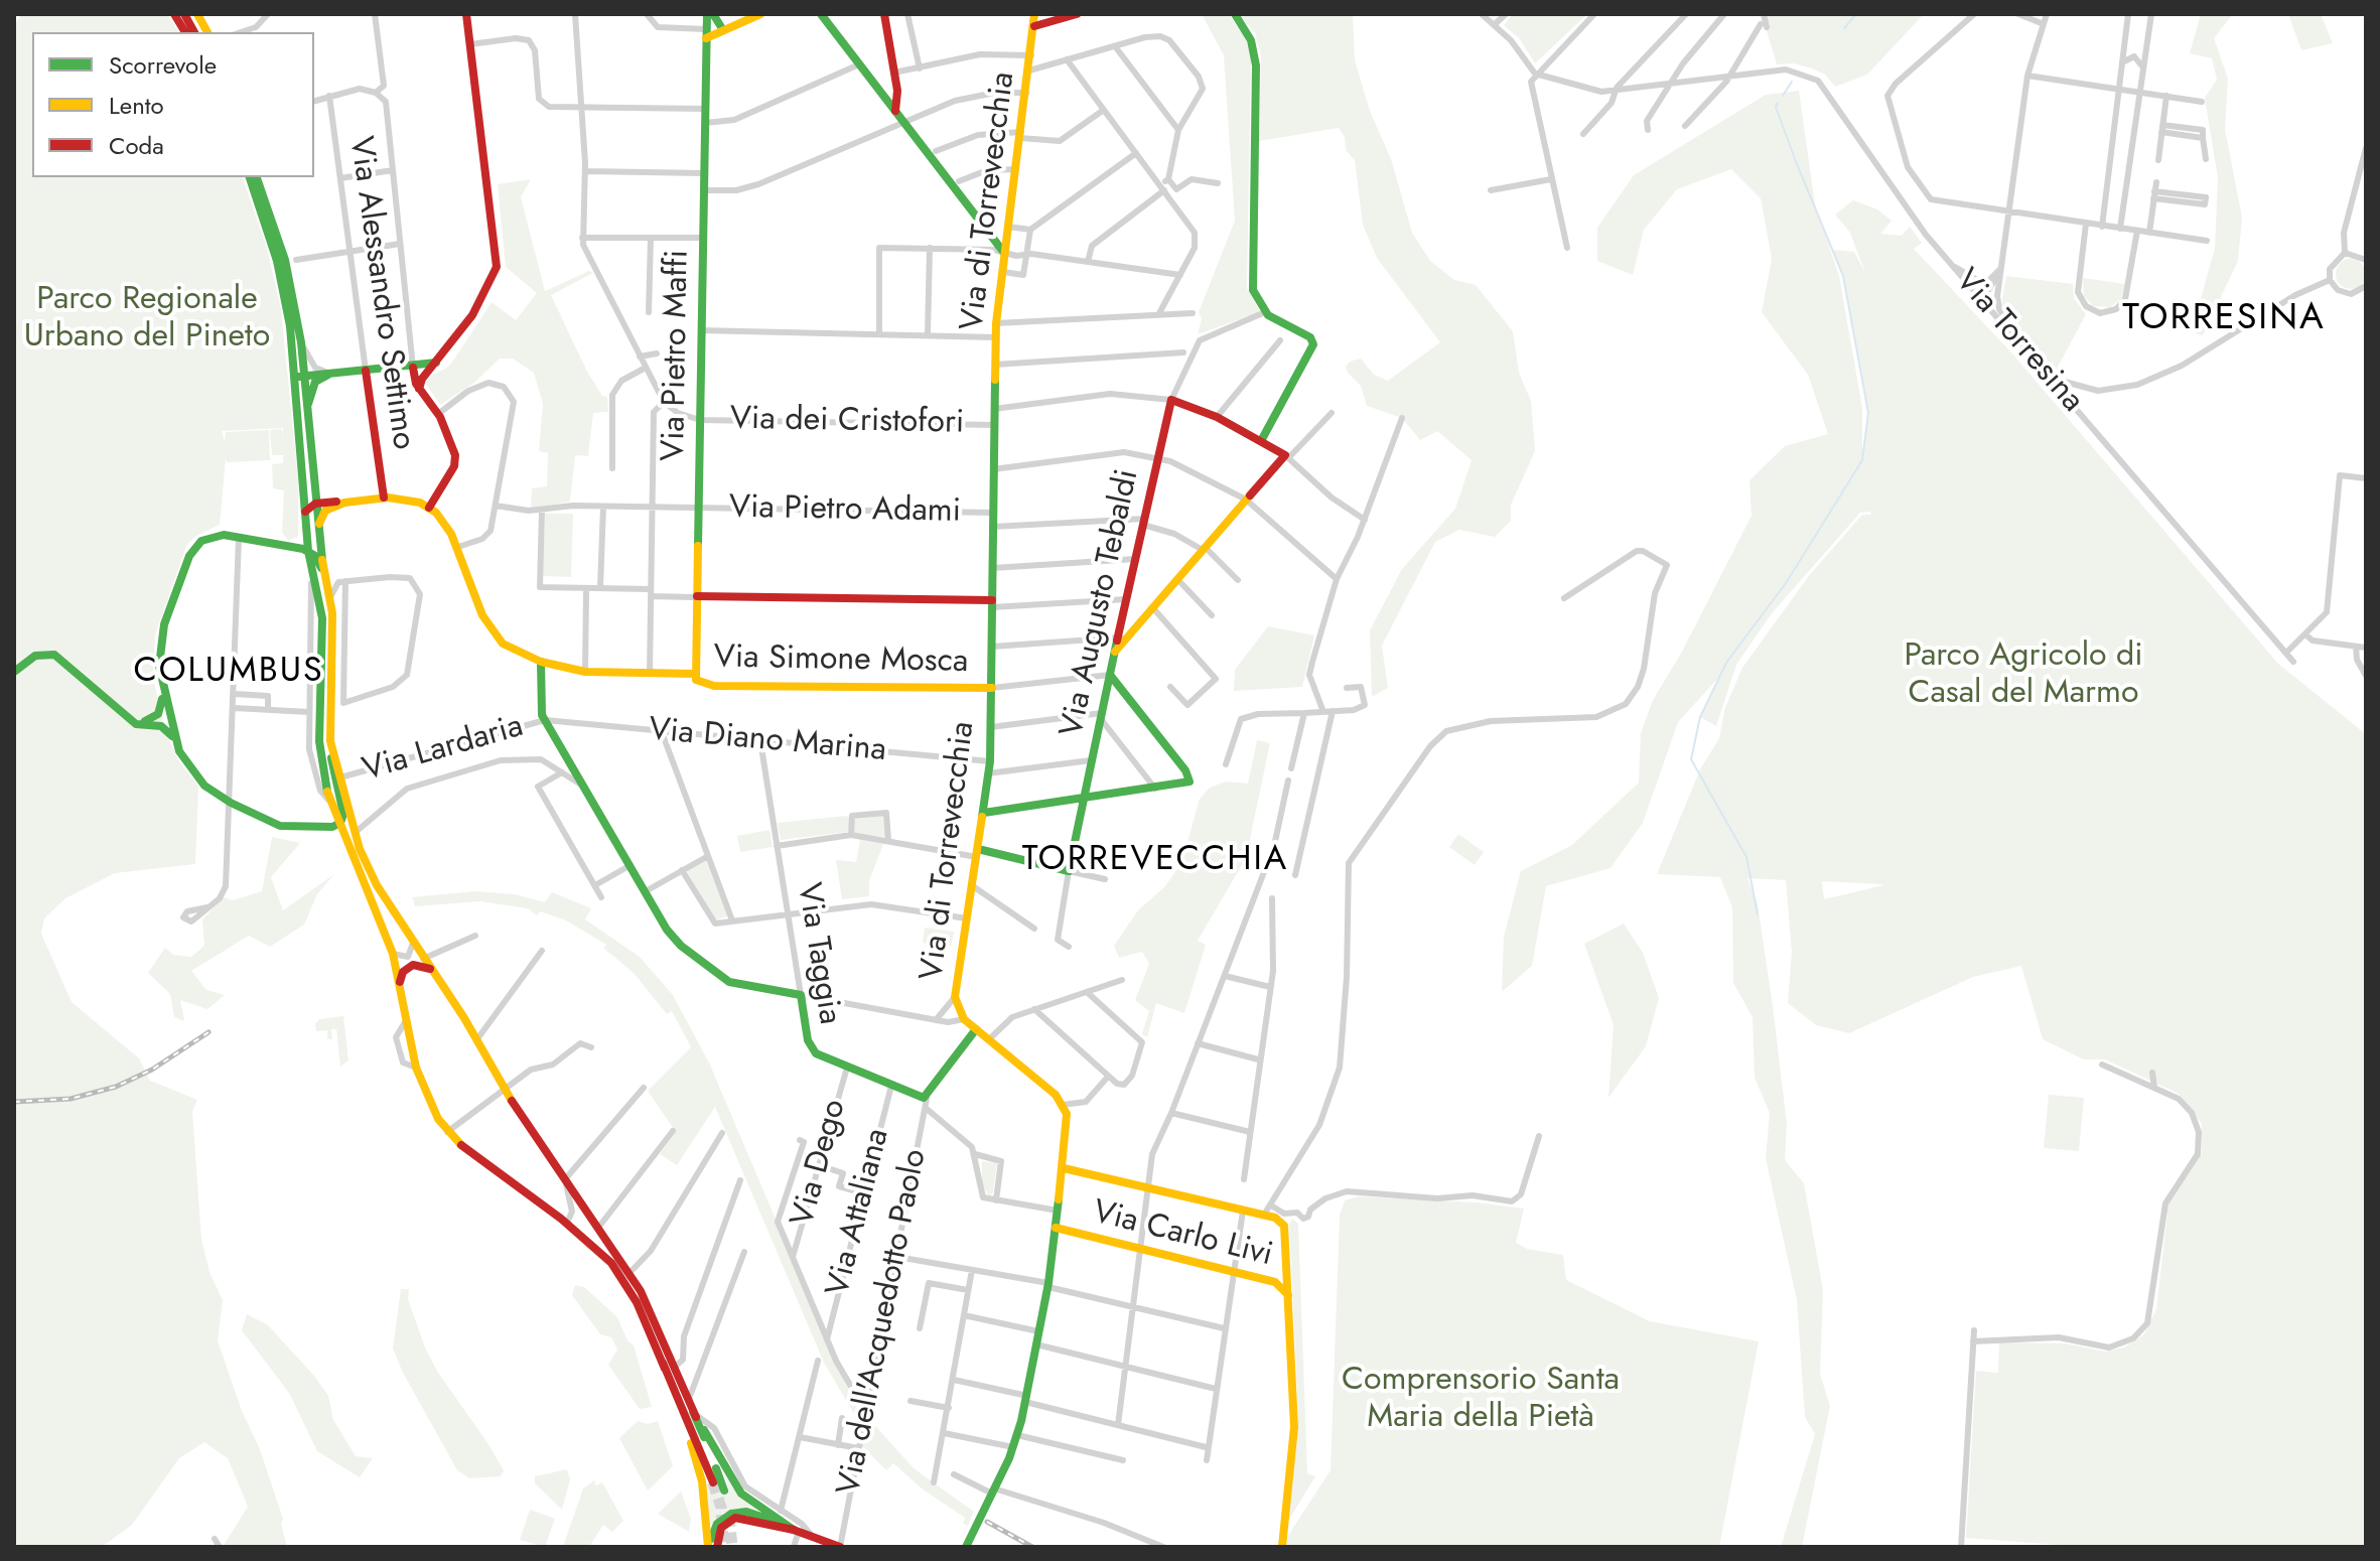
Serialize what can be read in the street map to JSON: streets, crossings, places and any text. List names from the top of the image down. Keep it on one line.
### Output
{"streets":{"main road":["Via di Torrevecchia","Via Alessandro Settimo","Via Pietro Maffi","Via Augusto Tebaldi","Via Simone Mosca","Via Taggia","Via Carlo Livi"],"street":["Via Torresina","Via dei Cristofori","Via Pietro Adami","Via Diano Marina","Via Lardaria","Via Dego","Via Attaliana","Via dell'Acquedotto Paolo"]},"crossings":[["Via di Torrevecchia","Via dei Cristofori"],["Via di Torrevecchia","Via Pietro Adami"],["Via di Torrevecchia","Via Simone Mosca"],["Via di Torrevecchia","Via Diano Marina"],["Via Pietro Maffi","Via dei Cristofori"],["Via Pietro Maffi","Via Pietro Adami"],["Via Pietro Maffi","Via Simone Mosca"],["Via Diano Marina","Via Lardaria"],["Via Diano Marina","Via Taggia"],["Via Taggia","Via Dego"],["Via Taggia","Via Attaliana"],["Via Taggia","Via dell'Acquedotto Paolo"]],"districts":["TORRESINA","COLUMBUS","TORREVECCHIA"],"parks":["Parco Regionale Urbano del Pineto","Parco Agricolo di Casal del Marmo","Comprensorio Santa Maria della Pietà"],"legend":["Scorrevole","Lento","Coda"]}
